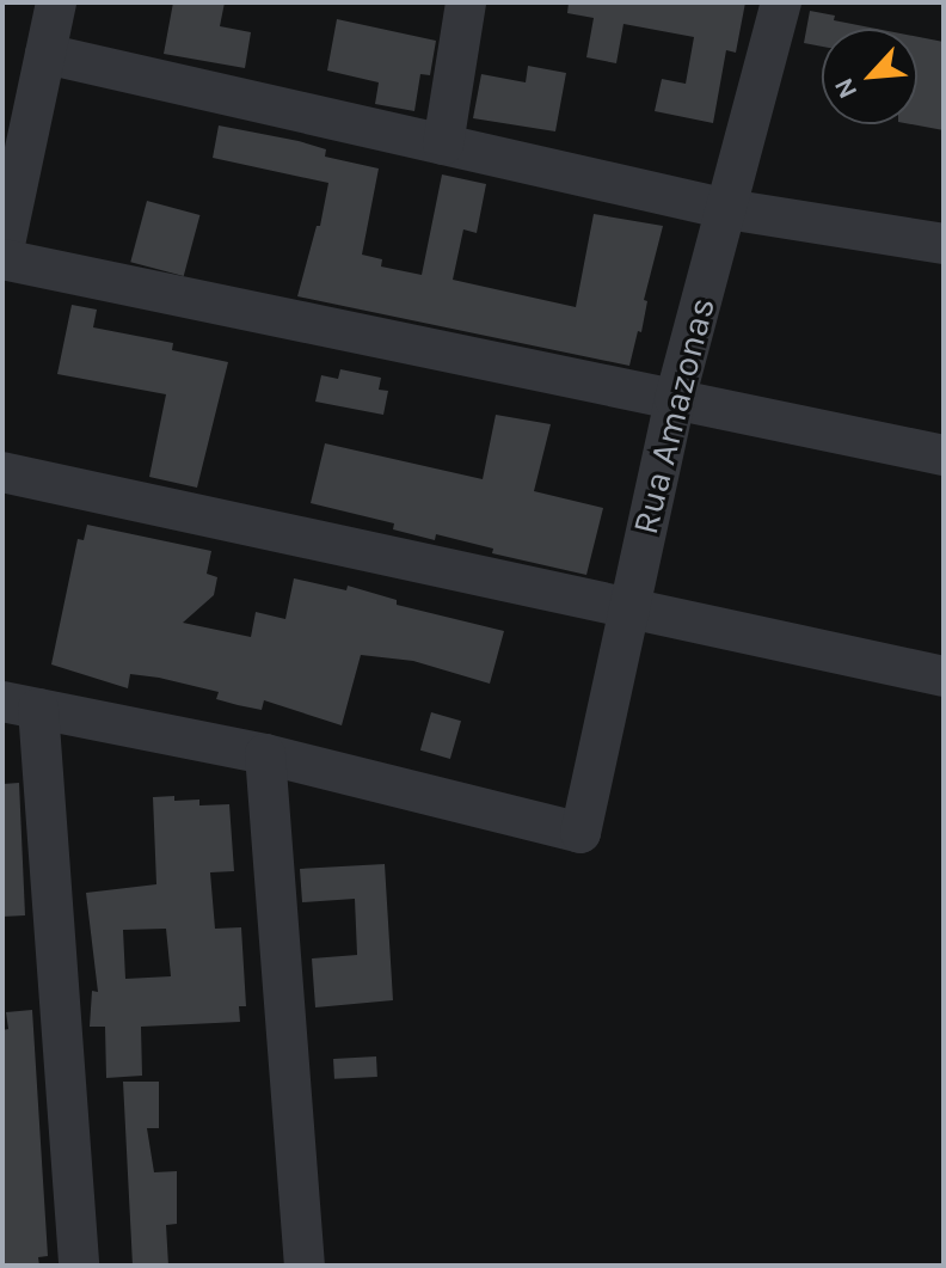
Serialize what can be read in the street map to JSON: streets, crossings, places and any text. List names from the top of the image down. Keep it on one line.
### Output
{"streets":{"street":["Rua Amazonas"]},"north":"bottom left"}
